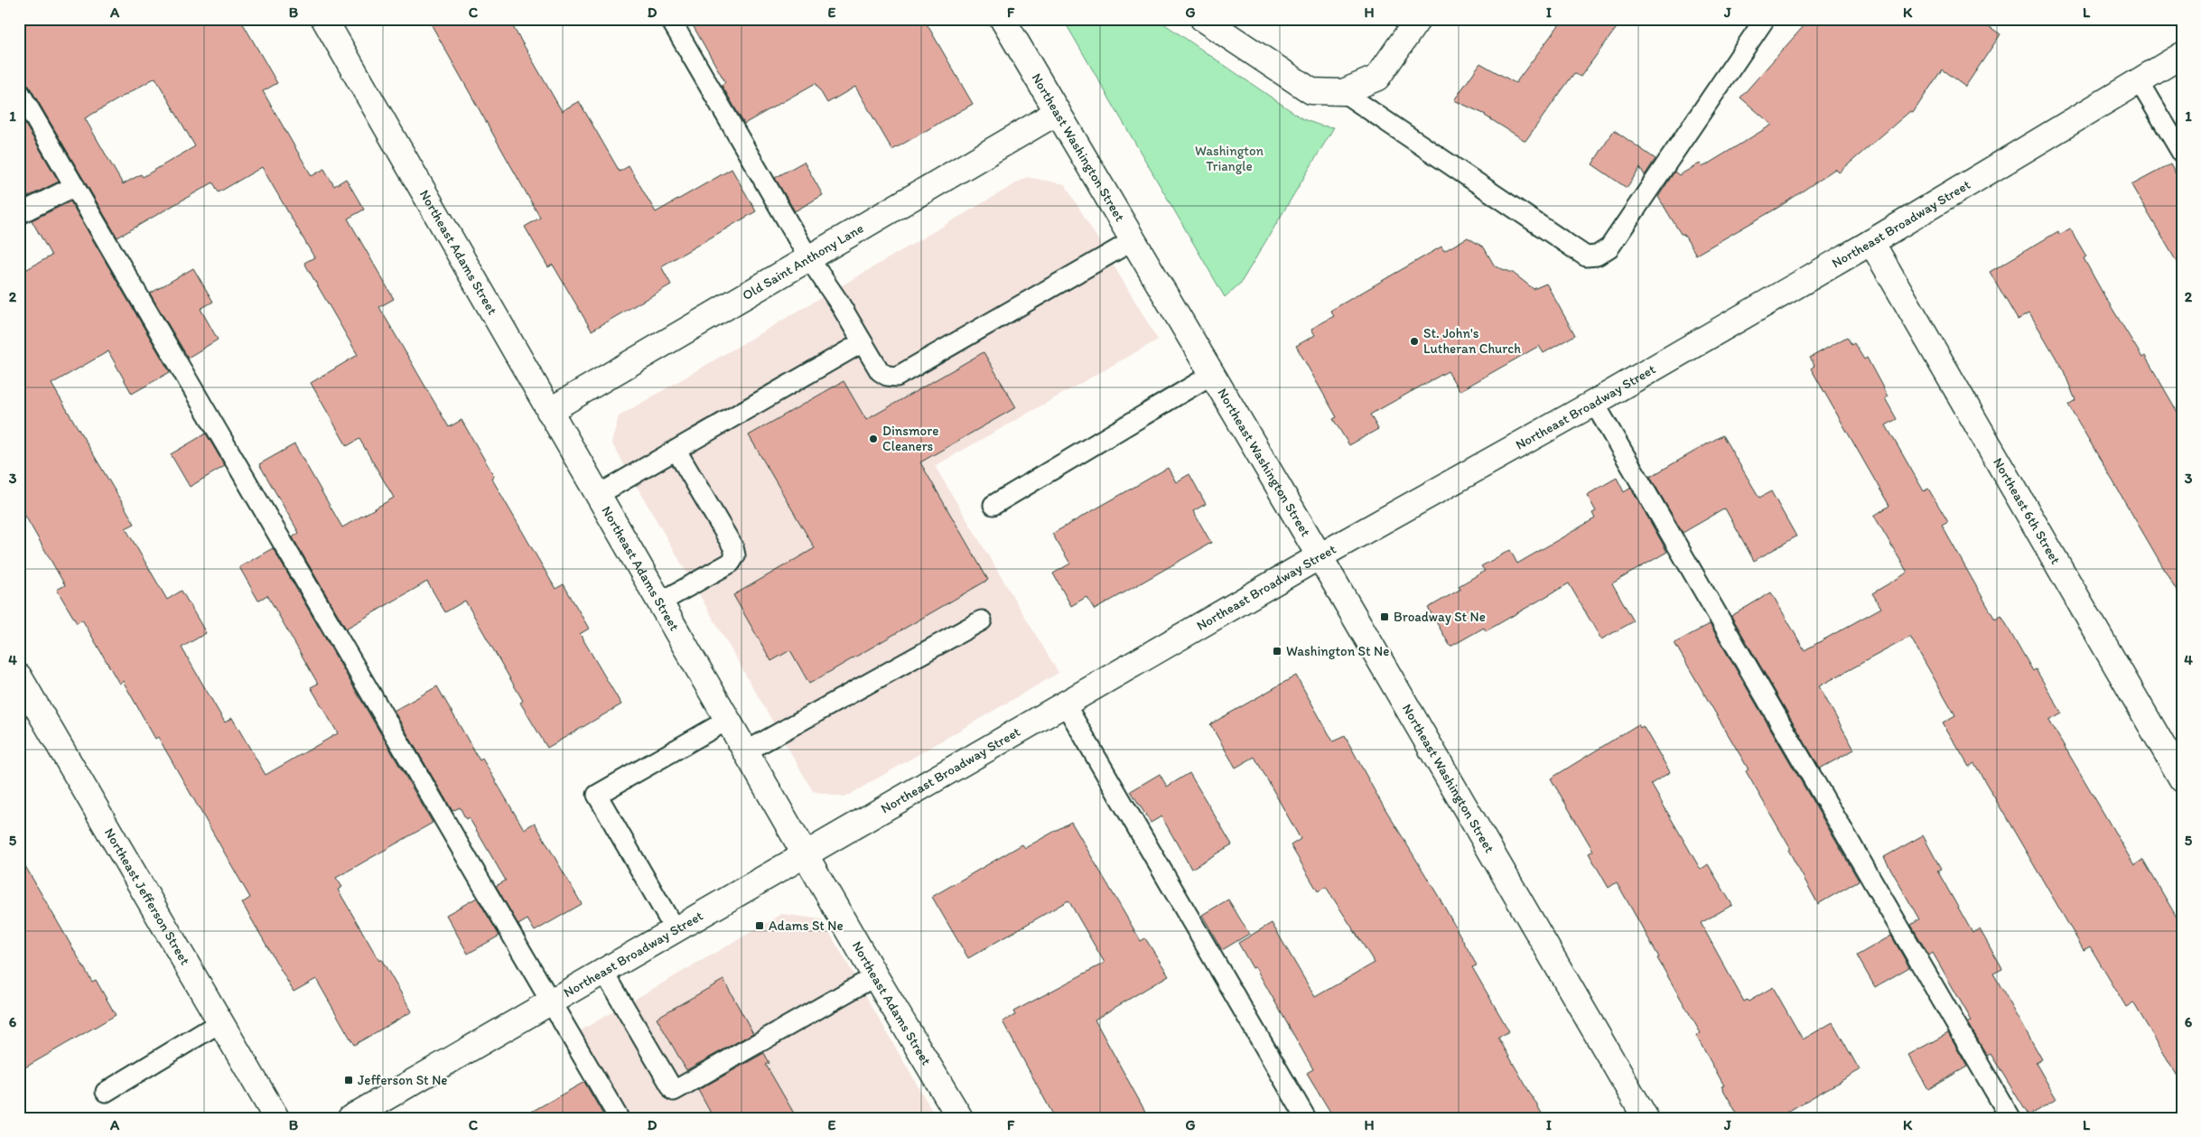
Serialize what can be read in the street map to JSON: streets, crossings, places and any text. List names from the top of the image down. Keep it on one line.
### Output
{"streets":{"street":["Northeast Washington Street","Northeast Broadway Street","Northeast Adams Street","Old Saint Anthony Lane","Northeast 6th Street","Northeast Jefferson Street"]},"crossings":[["Northeast Washington Street","Northeast Broadway Street"],["Northeast Washington Street","Old Saint Anthony Lane"],["Northeast Broadway Street","Northeast Adams Street"],["Northeast Broadway Street","Northeast 6th Street"],["Northeast Adams Street","Old Saint Anthony Lane"]],"parks":["Washington Triangle"],"places":{"other":["St. John's Lutheran Church","Dinsmore Cleaners"],"transit":["Broadway St Ne","Washington St Ne","Adams St Ne","Jefferson St Ne"]},"grid":{"columns":["A","B","C","D","E","F","G","H","I","J","K","L"],"rows":["1","2","3","4","5","6"]}}
